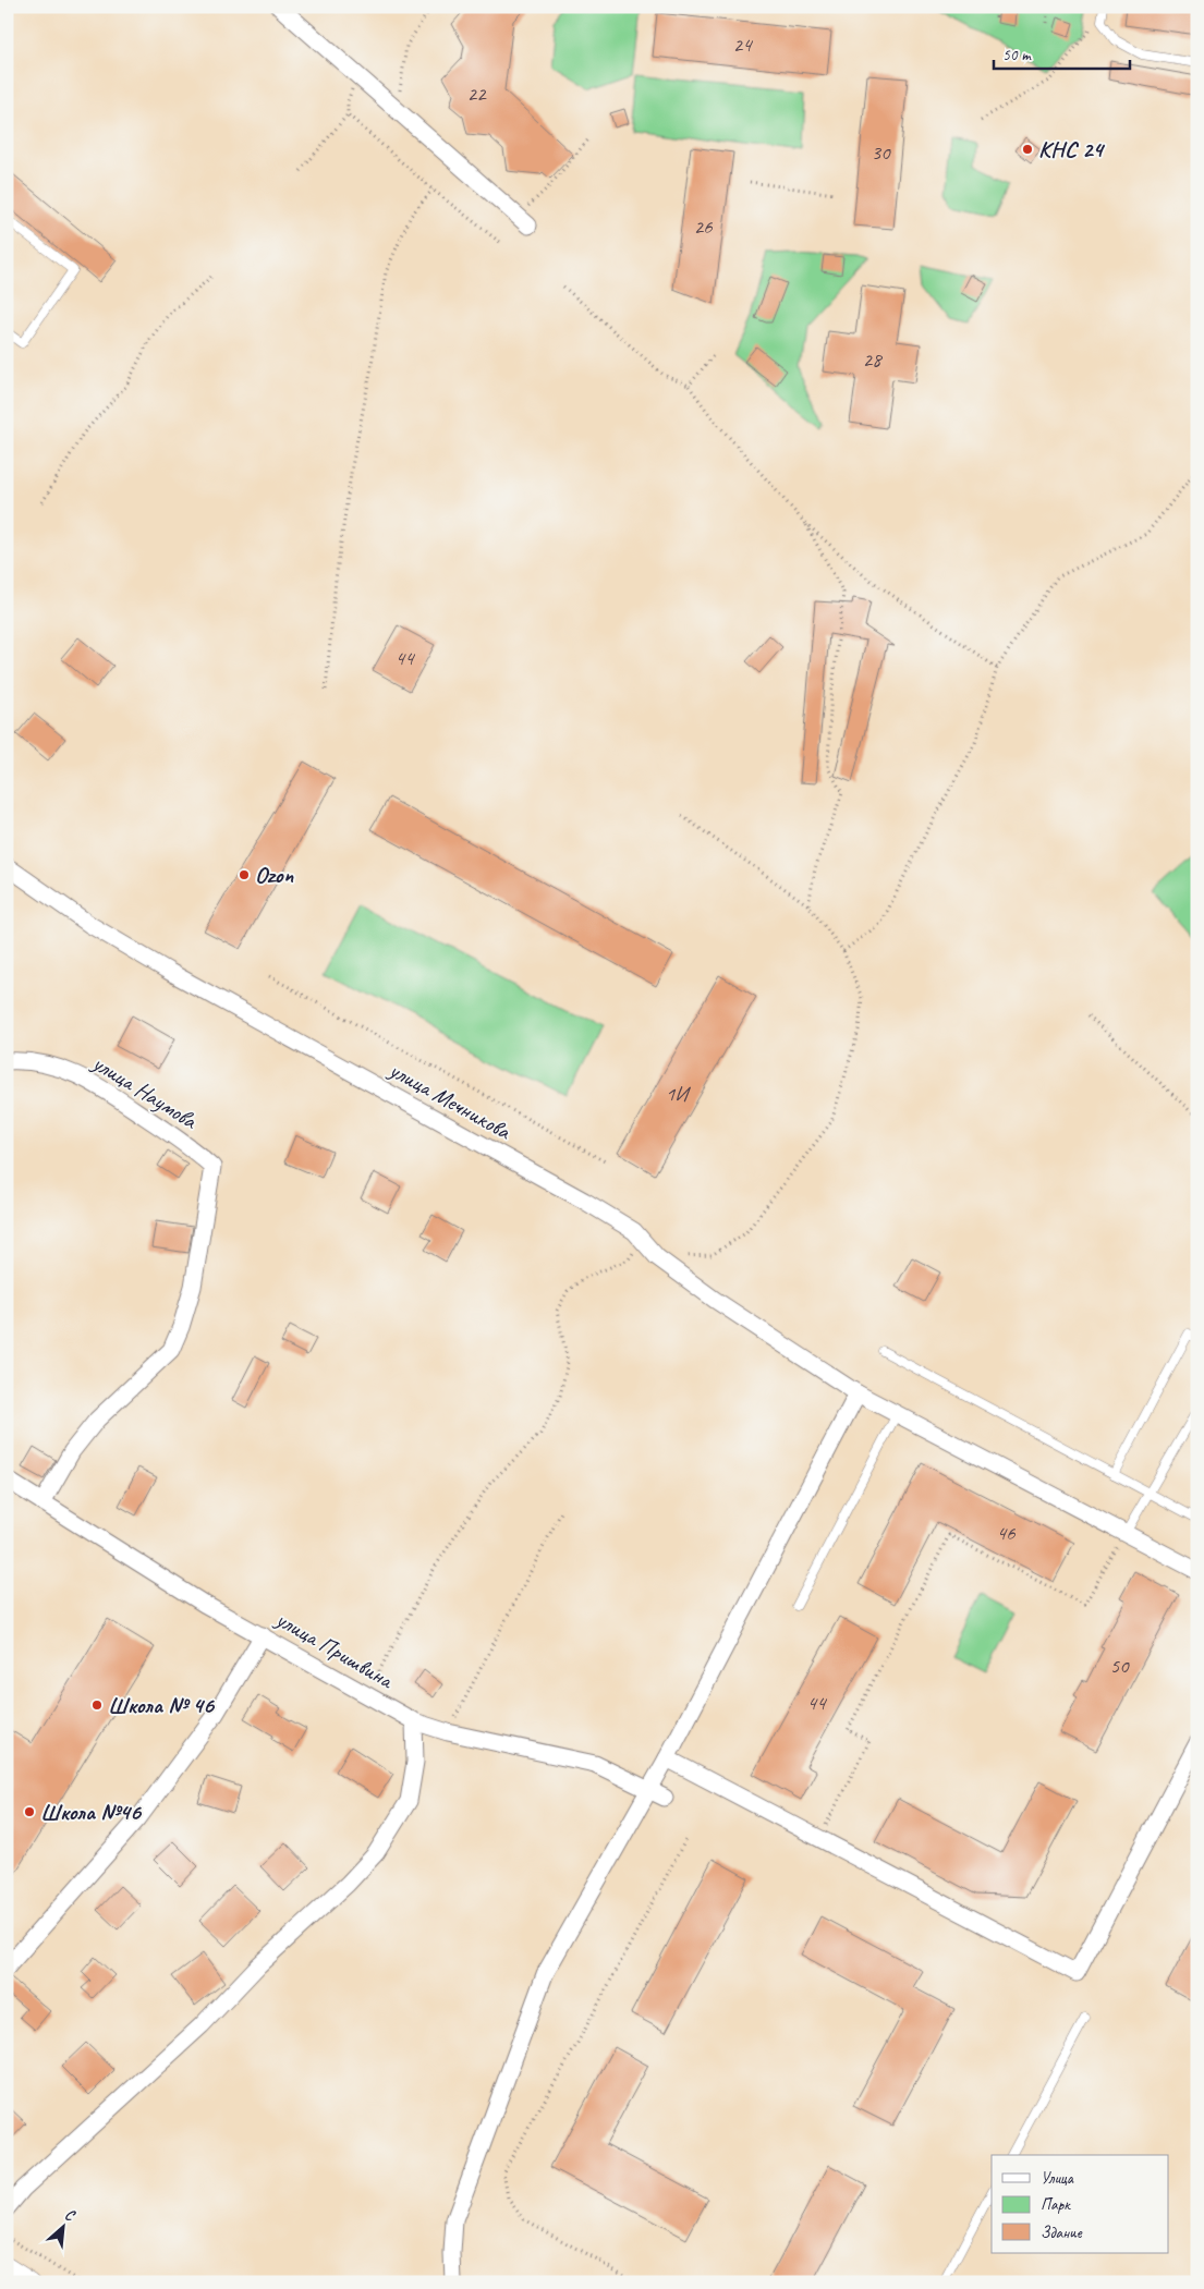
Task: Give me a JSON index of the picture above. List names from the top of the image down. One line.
{"streets":{"street":["улица Наумова","улица Мечникова","улица Пришвина"]},"crossings":[["улица Наумова","улица Пришвина"]],"places":["КНС 24","Ozon","Школа № 46","Школа №46"],"house_numbers":["24","22","30","26","28","44","1И","46","50","44"],"legend":["Улица","Парк","Здание"],"scale_bar":"50 m","north":"top right"}
